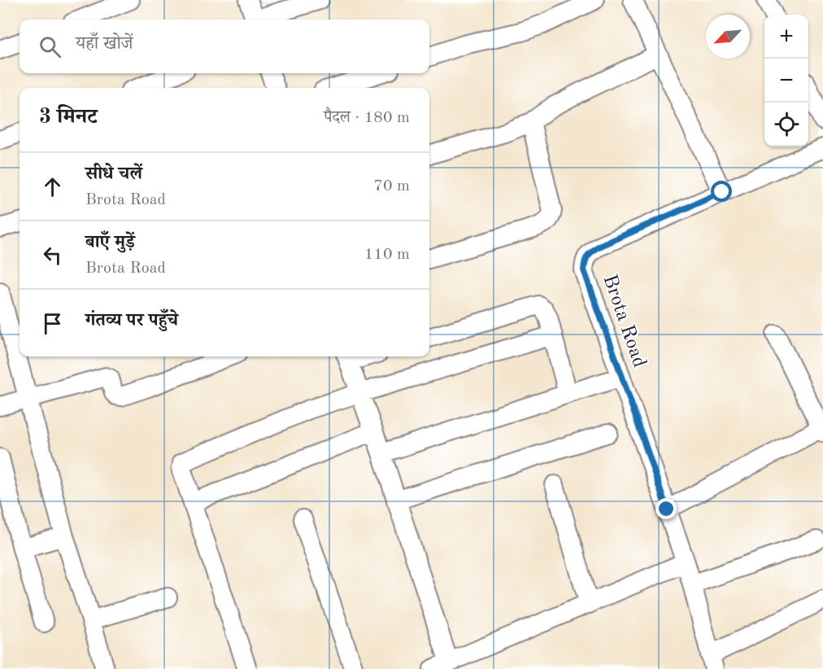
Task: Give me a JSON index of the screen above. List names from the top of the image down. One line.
{"streets":{"street":["Brota Road"]},"north":"bottom left","page":{"map_buttons":["+","−"],"search":"यहाँ खोजें","heading":["3 मिनट","पैदल · 180 m"],"list":[["सीधे चलें","Brota Road","70 m"],["बाएँ मुड़ें","Brota Road","110 m"],"गंतव्य पर पहुँचे"]}}
